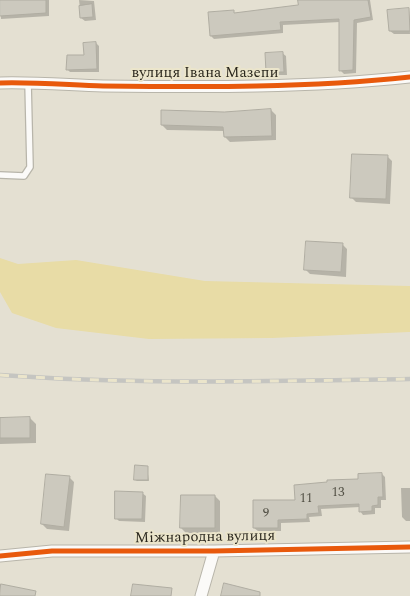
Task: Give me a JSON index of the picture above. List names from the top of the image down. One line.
{"streets":{"street":["вулиця Івана Мазепи","Міжнародна вулиця"]},"house_numbers":["13","11","9"]}
